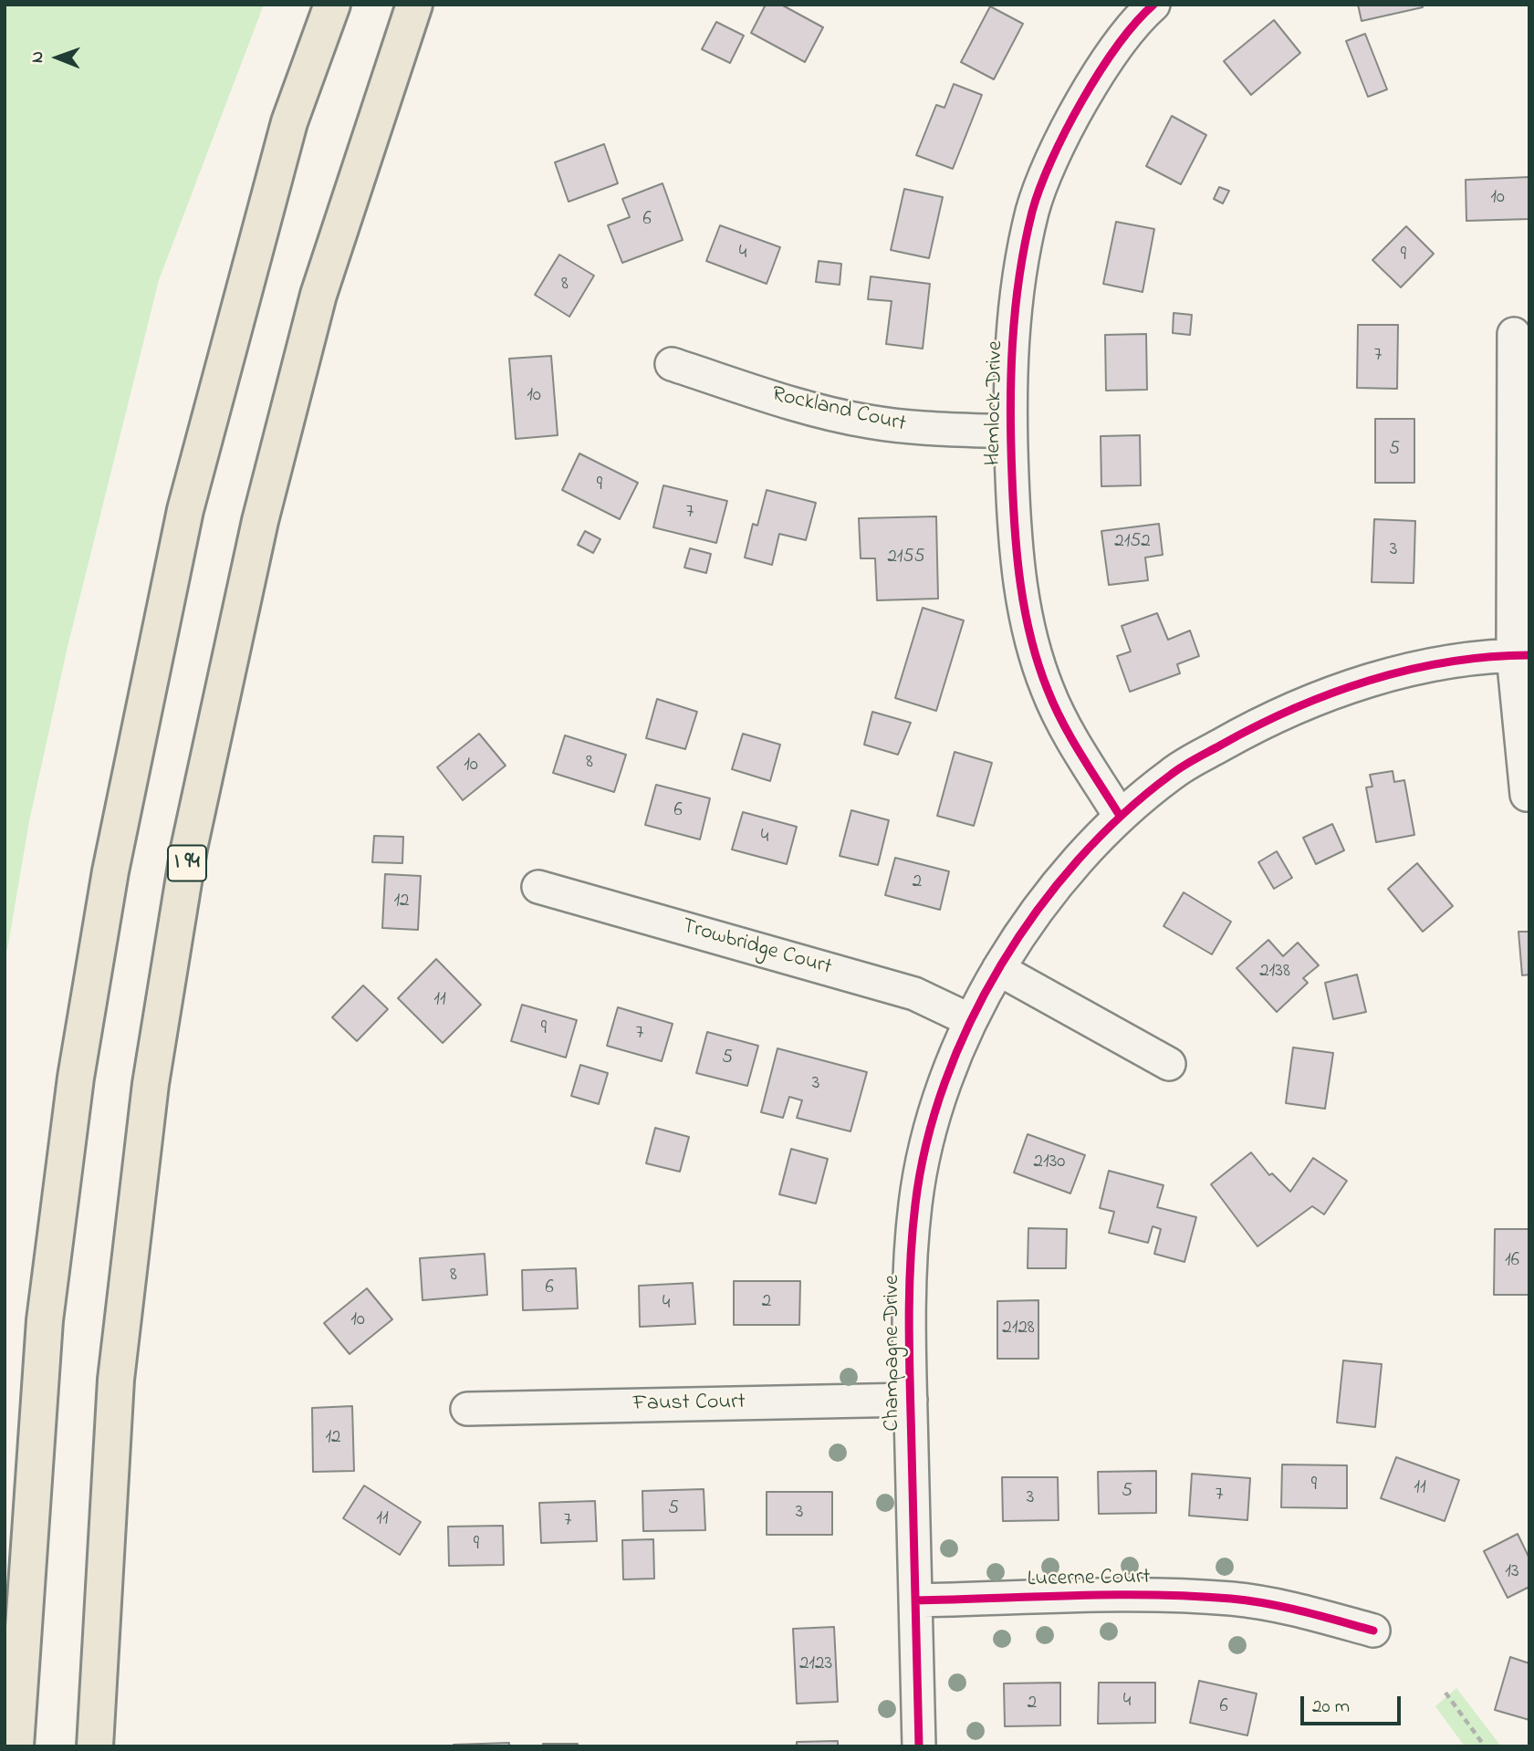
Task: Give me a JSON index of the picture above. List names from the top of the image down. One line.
{"streets":{"highway":["I 94"],"street":["Hemlock Drive","Rockland Court","Trowbridge Court","Champagne Drive","Faust Court","Lucerne Court"]},"crossings":[["Hemlock Drive","Rockland Court"],["Hemlock Drive","Champagne Drive"],["Trowbridge Court","Champagne Drive"],["Champagne Drive","Faust Court"],["Champagne Drive","Lucerne Court"]],"house_numbers":["10","6","4","9","8","7","10","5","9","7","2152","3","2155","8","10","6","4","2","12","2138","11","9","7","5","3","2130","16","8","6","2","4","10","2128","12","9","11","5","7","3","5","3","11","7","9","13","2123","4","2","6"],"scale_bar":"20 m","north":"left"}
